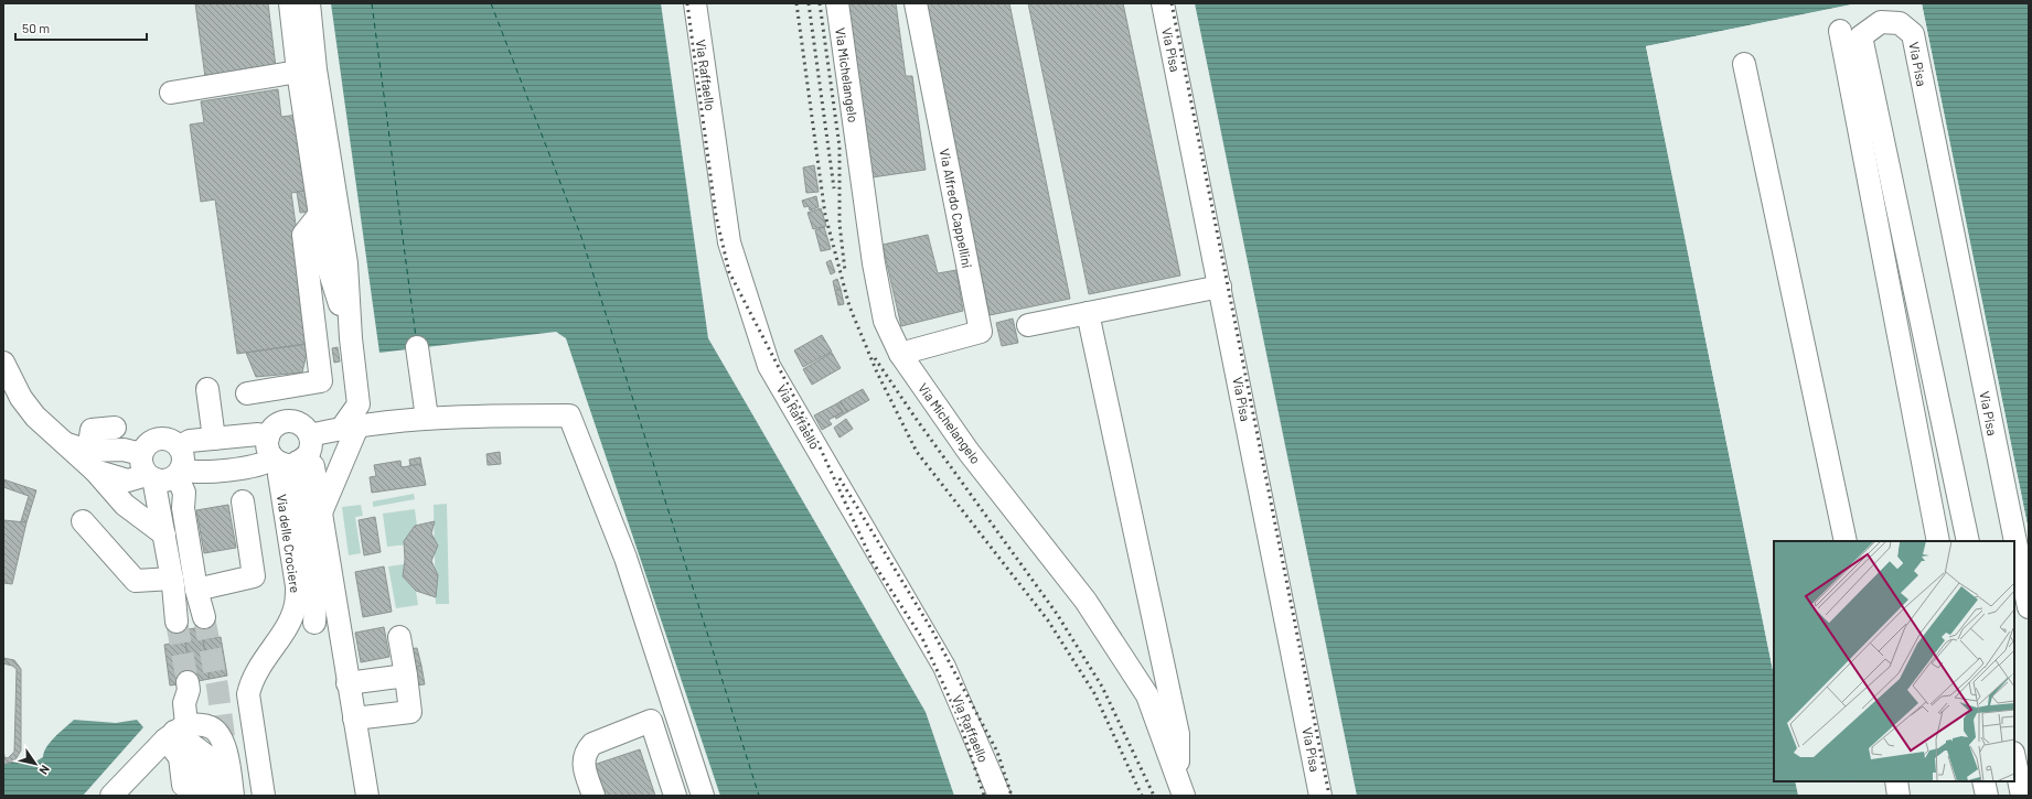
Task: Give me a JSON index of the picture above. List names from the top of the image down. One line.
{"streets":{"street":["Via Pisa","Via Raffaello","Via Michelangelo","Via Alfredo Cappellini","Via delle Crociere"]},"crossings":[["Via Michelangelo","Via Alfredo Cappellini"]],"scale_bar":"50 m","north":"bottom right"}
